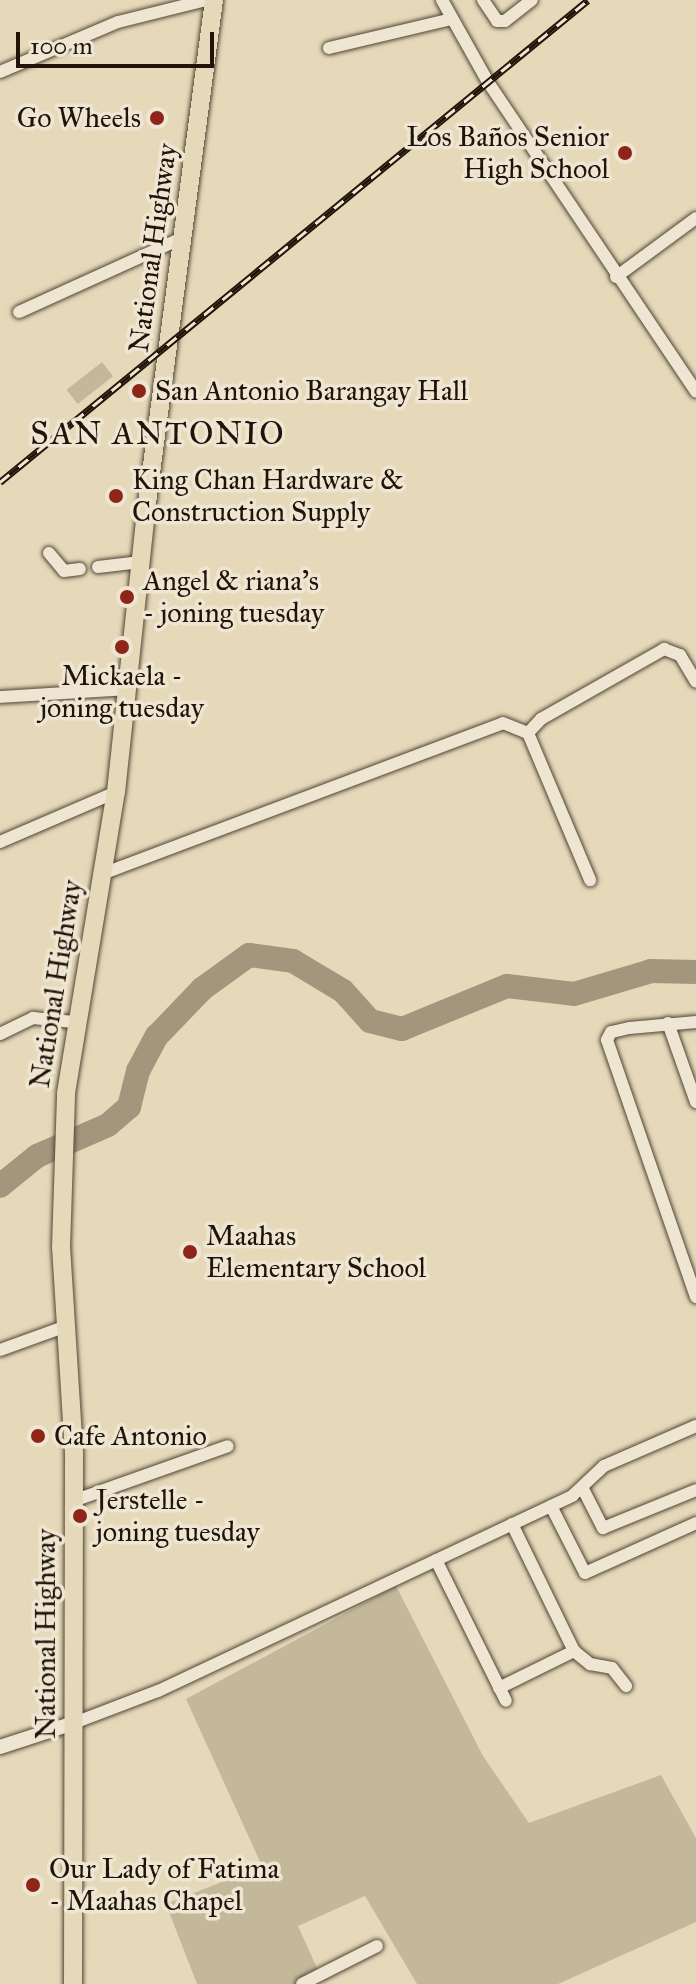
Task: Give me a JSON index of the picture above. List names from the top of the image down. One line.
{"streets":{"main road":["National Highway"]},"districts":["SAN ANTONIO"],"places":["Go Wheels","Los Baños Senior High School","San Antonio Barangay Hall","King Chan Hardware & Construction Supply","Angel & riana's - joning tuesday","Mickaela - joning tuesday","Maahas Elementary School","Cafe Antonio","Jerstelle - joning tuesday","Our Lady of Fatima - Maahas Chapel"],"scale_bar":"100 m"}
